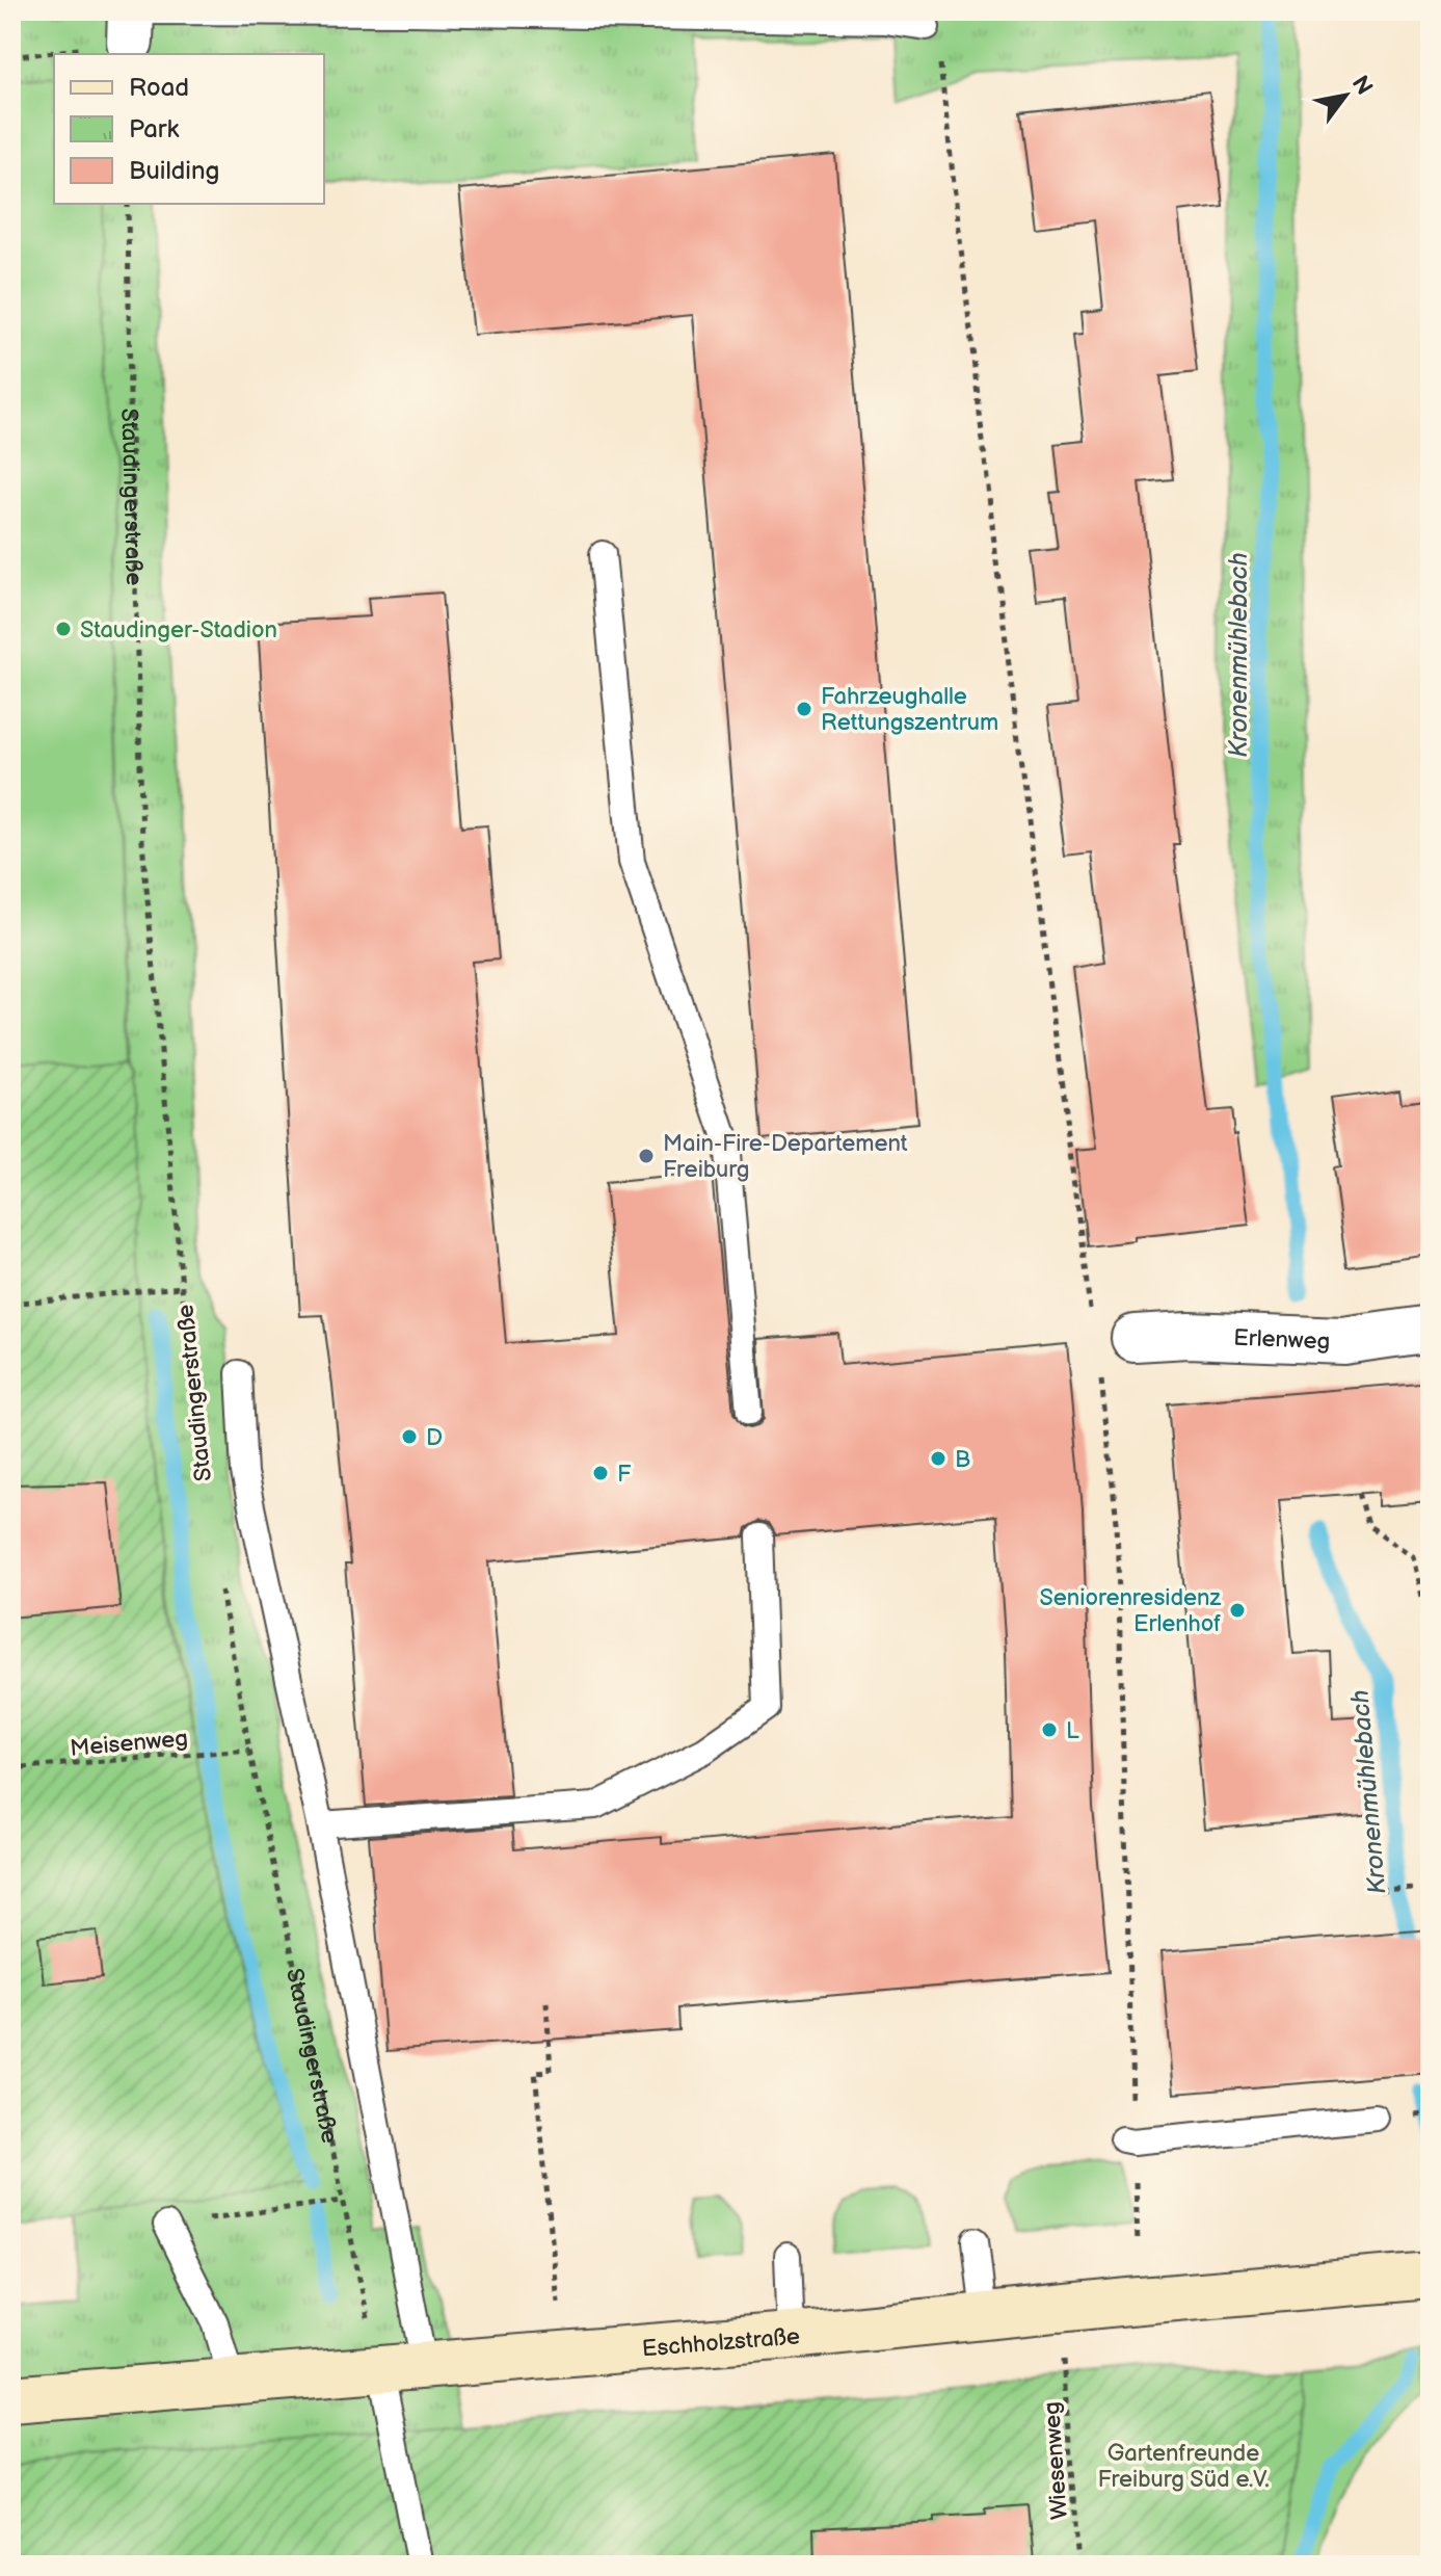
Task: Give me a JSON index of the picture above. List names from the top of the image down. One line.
{"streets":{"main road":["Eschholzstraße"],"street":["Erlenweg"],"lane":["Staudingerstraße"],"path":["Meisenweg","Wiesenweg"]},"crossings":[["Staudingerstraße","Meisenweg"],["Staudingerstraße","Eschholzstraße"]],"water":["Kronenmühlebach"],"parks":["Gartenfreunde Freiburg Süd e.V."],"places":["Staudinger-Stadion","Fahrzeughalle Rettungszentrum","Main-Fire-Departement Freiburg","D","B","F","Seniorenresidenz Erlenhof","L"],"legend":["Road","Park","Building"],"north":"top right"}
